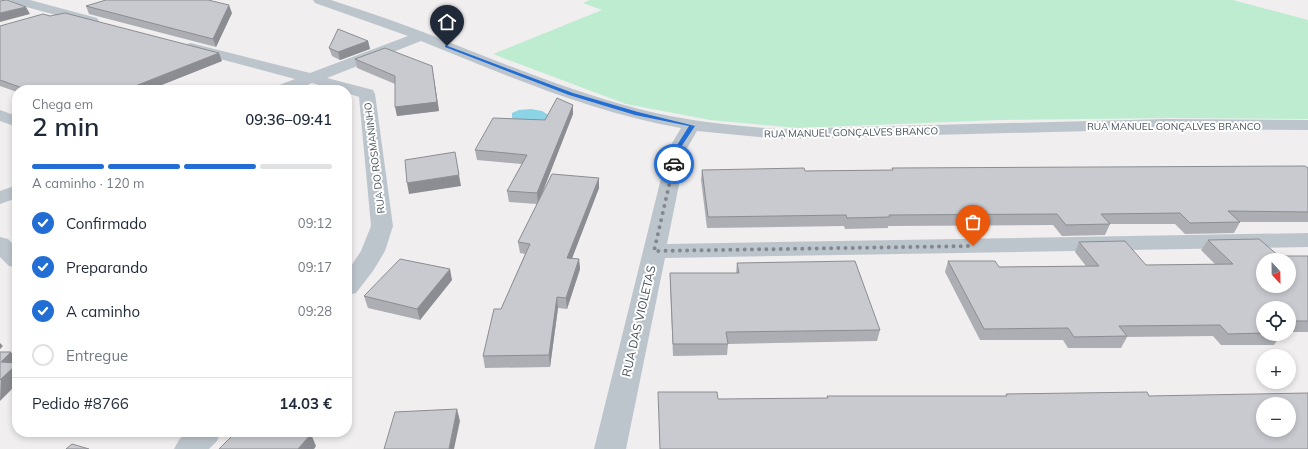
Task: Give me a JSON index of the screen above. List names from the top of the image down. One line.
{"streets":{"street":["RUA MANUEL GONÇALVES BRANCO","RUA DO ROSMANINHO","RUA DAS VIOLETAS"]},"crossings":[["RUA MANUEL GONÇALVES BRANCO","RUA DAS VIOLETAS"]],"north":"bottom","page":{"heading":["2 min","Chega em","09:36–09:41"],"panel":["Pedido #8766","14.03 €"],"bar":"A caminho · 120 m","list":[["Confirmado","09:12"],["Preparando","09:17"],["A caminho","09:28"],"Entregue"],"map_buttons":["+","−"]}}
